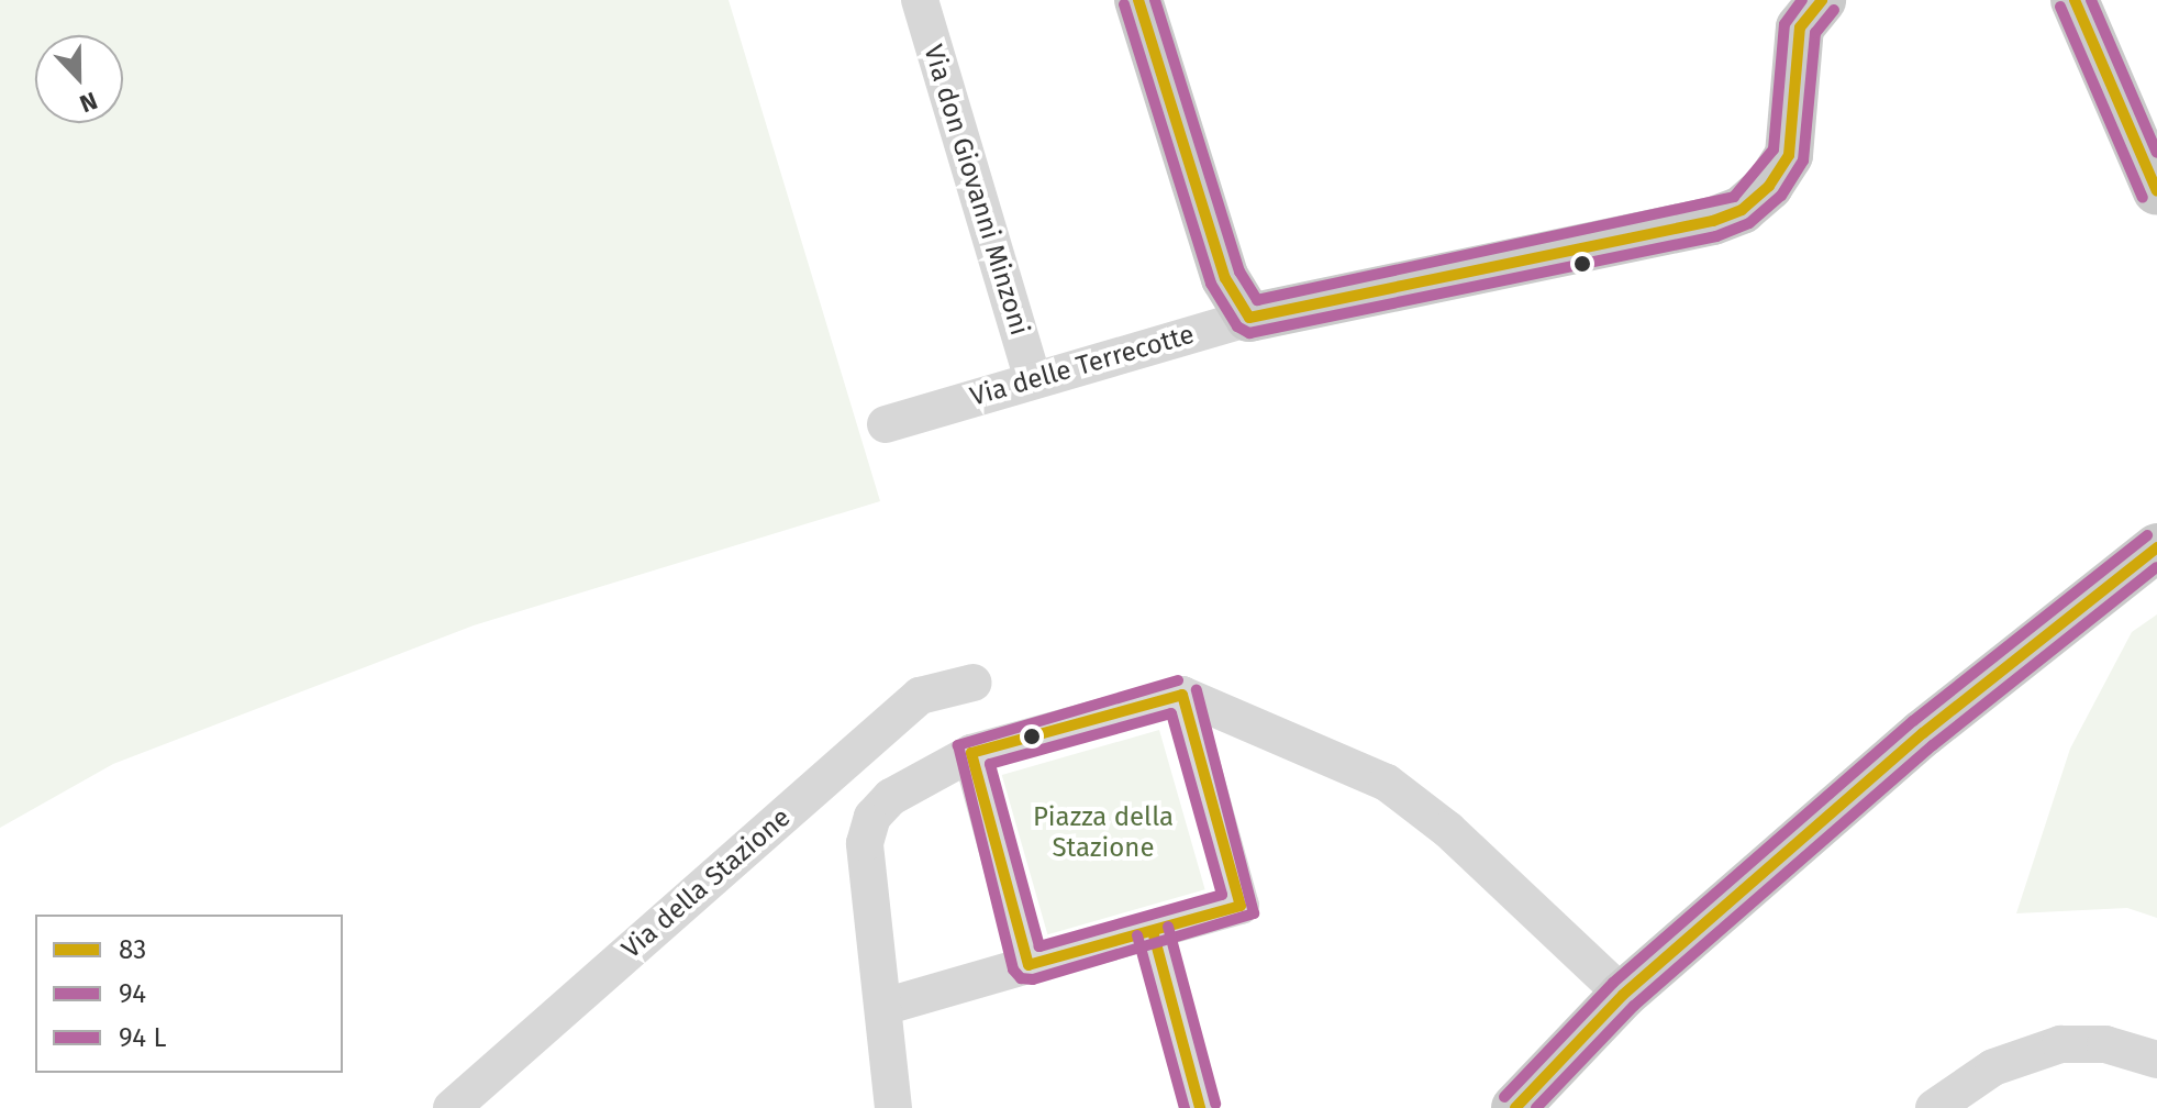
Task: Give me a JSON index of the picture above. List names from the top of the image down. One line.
{"streets":{"main road":["Via delle Terrecotte"],"street":["Via don Giovanni Minzoni","Via della Stazione"]},"crossings":[["Via don Giovanni Minzoni","Via delle Terrecotte"]],"parks":["Piazza della Stazione"],"lines":["transit line 83","transit line 94"],"legend":["83","94","94 L"],"north":"bottom"}
